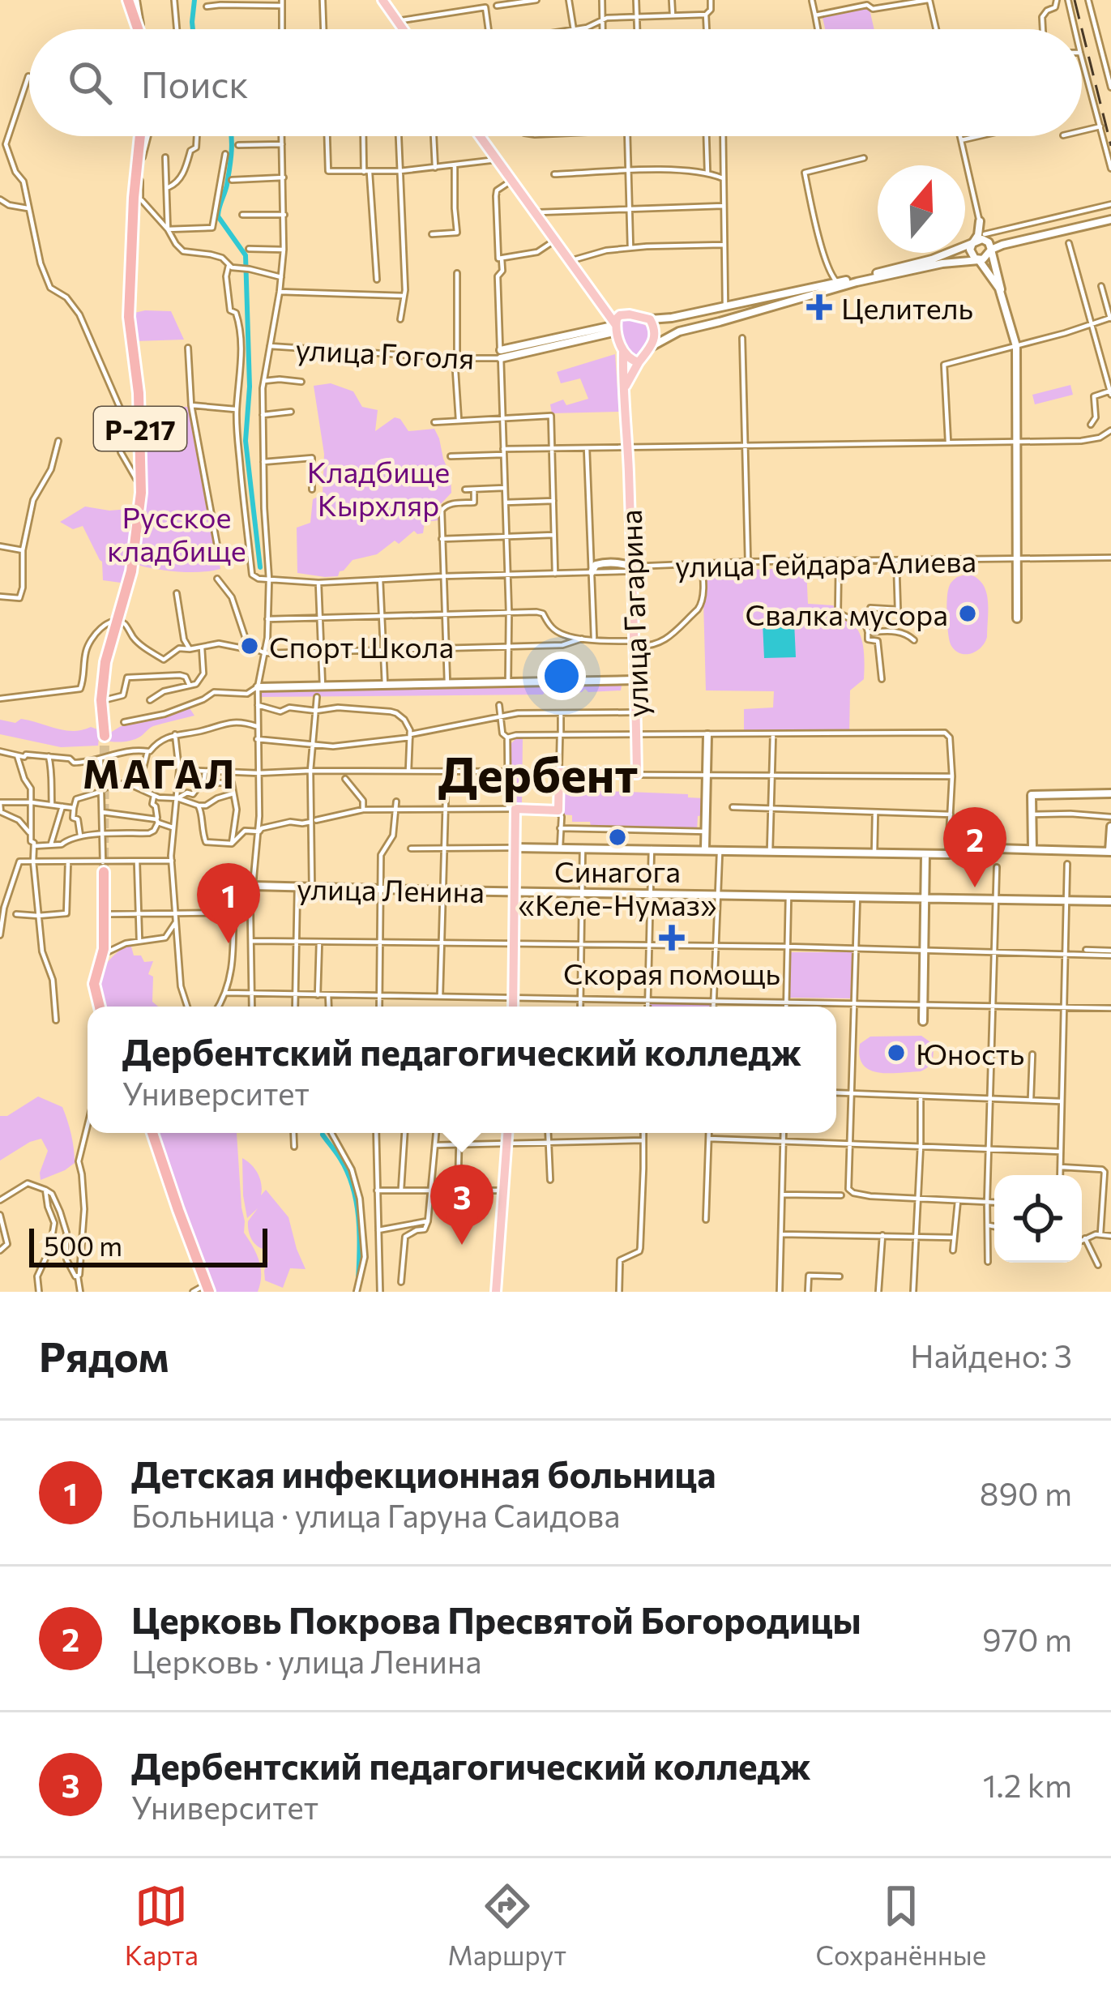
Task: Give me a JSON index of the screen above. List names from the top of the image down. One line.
{"streets":{"highway":["Р-217"],"main road":["улица Гагарина"],"street":["улица Гоголя","улица Гейдара Алиева","улица Ленина"]},"crossings":[["улица Гоголя","улица Гагарина"],["улица Гейдара Алиева","улица Гагарина"]],"districts":["МАГАЛ","Дербент"],"parks":["Кладбище Кырхляр","Русское кладбище"],"places":{"health":["Целитель","Скорая помощь"],"other":["Свалка мусора","Спорт Школа","Синагога «Келе-Нумаз»","Юность"]},"scale_bar":"500 m","north":"top","page":{"search":"Поиск","pins":["2","1","3"],"popup":["Дербентский педагогический колледж","Университет"],"scale":"500 m","heading":["Рядом","Найдено: 3"],"list":[{"mark":"1","name":"Детская инфекционная больница","note":"Больница · улица Гаруна Саидова","value":"890 m"},{"mark":"2","name":"Церковь Покрова Пресвятой Богородицы","note":"Церковь · улица Ленина","value":"970 m"},{"mark":"3","name":"Дербентский педагогический колледж","note":"Университет","value":"1.2 km"}],"nav":["Карта","Маршрут","Сохранённые"]}}
